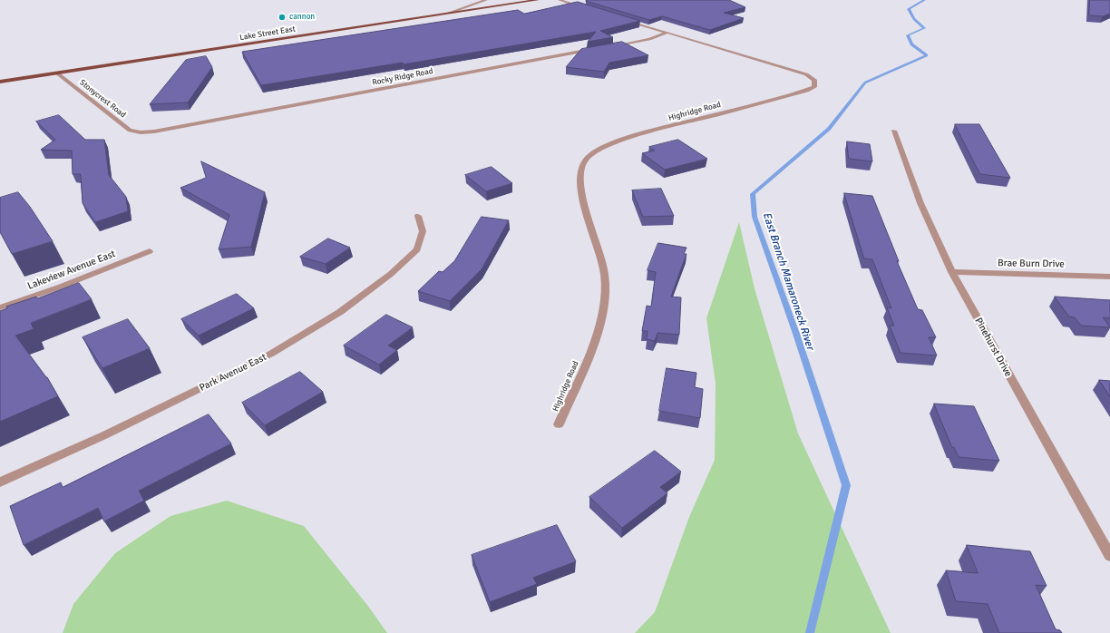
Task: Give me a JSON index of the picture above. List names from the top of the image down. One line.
{"streets":{"main road":["Lake Street East"],"street":["Rocky Ridge Road","Stonycrest Road","Highridge Road","Brae Burn Drive","Lakeview Avenue East","Pinehurst Drive","Park Avenue East"]},"crossings":[["Lake Street East","Stonycrest Road"],["Rocky Ridge Road","Stonycrest Road"],["Brae Burn Drive","Pinehurst Drive"]],"water":["East Branch Mamaroneck River"],"places":["cannon"]}
